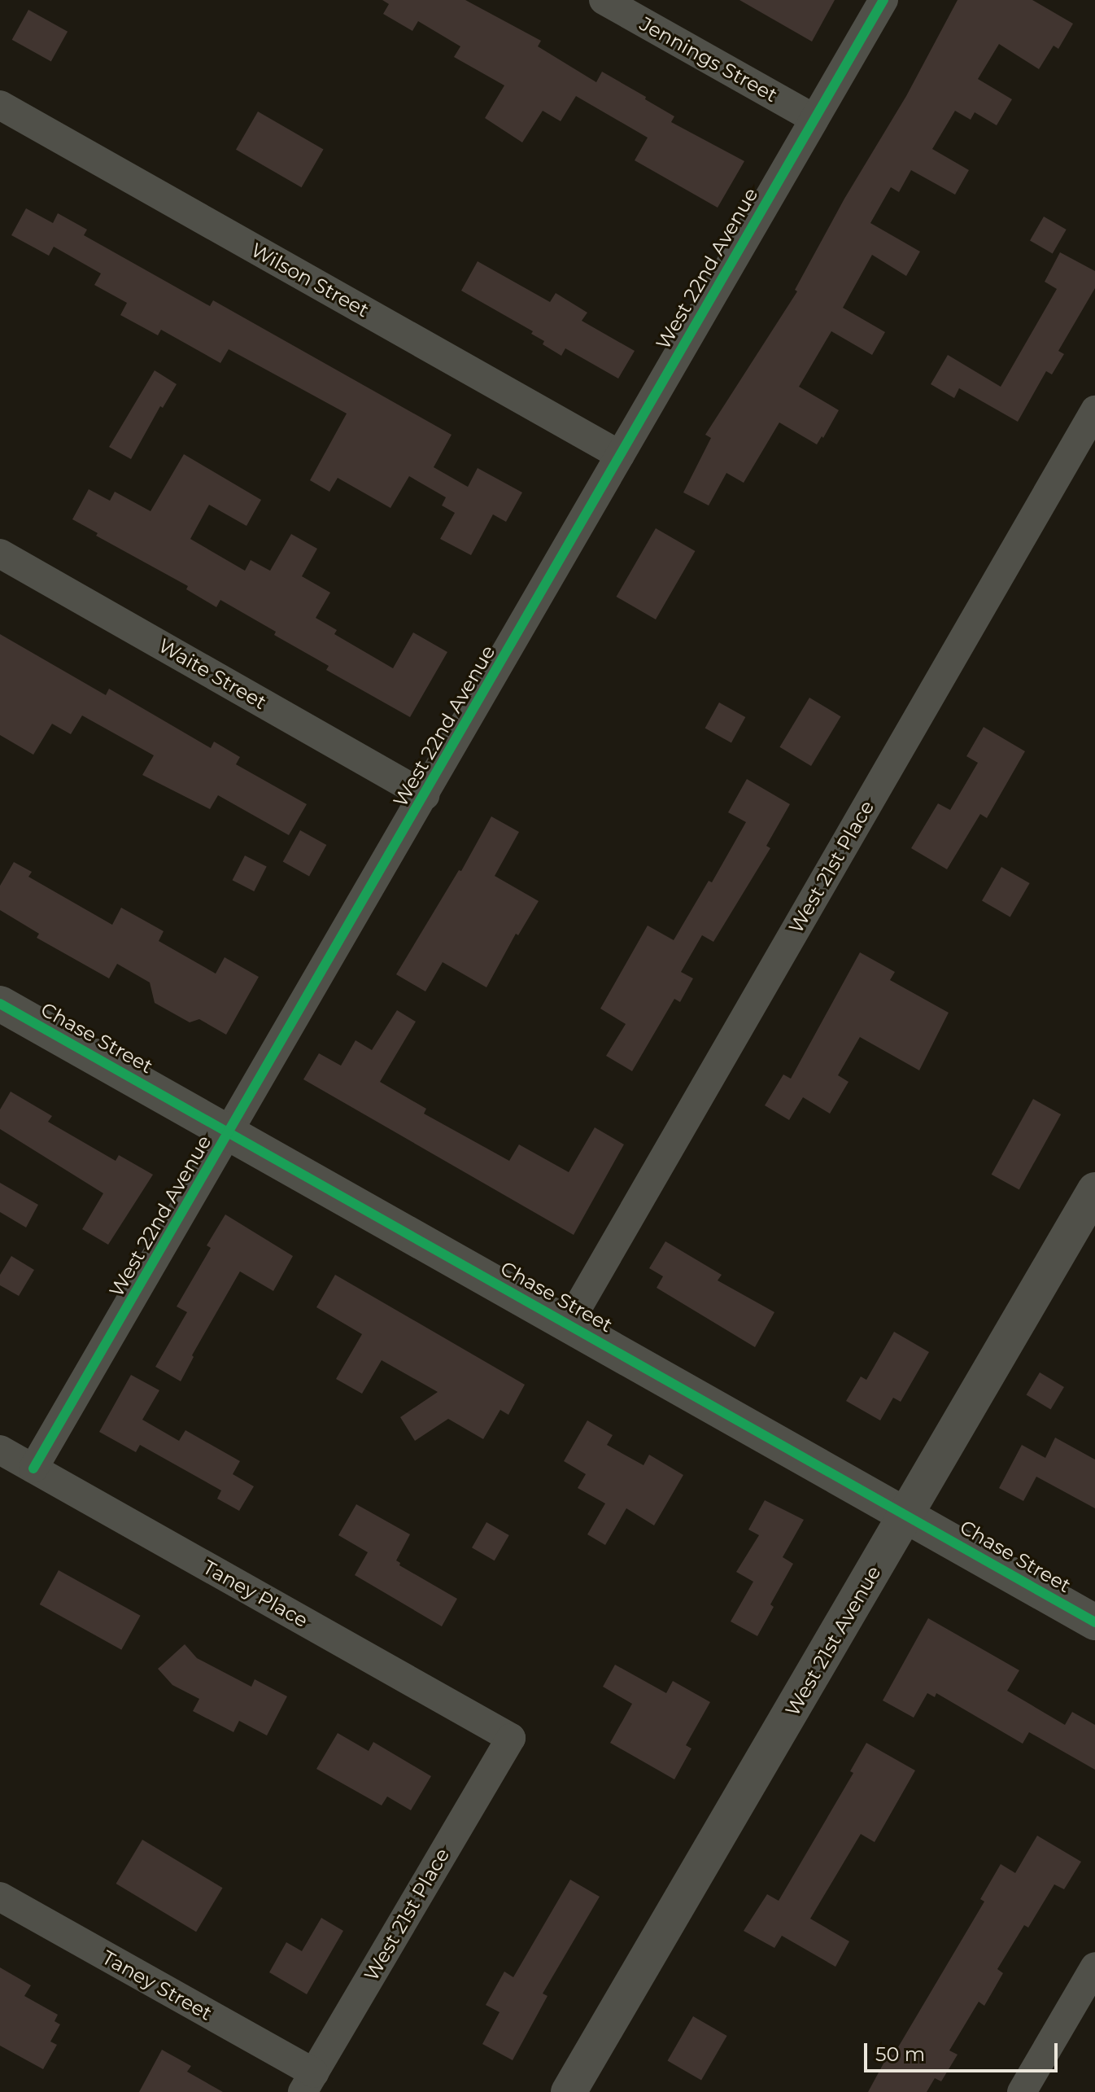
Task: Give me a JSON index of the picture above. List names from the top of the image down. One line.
{"streets":{"street":["Jennings Street","West 22nd Avenue","Wilson Street","Waite Street","West 21st Place","Chase Street","Taney Place","West 21st Avenue","Taney Street"]},"crossings":[["Jennings Street","West 22nd Avenue"],["West 22nd Avenue","Wilson Street"],["West 22nd Avenue","Waite Street"],["West 22nd Avenue","Chase Street"],["West 22nd Avenue","Taney Place"],["West 21st Place","Chase Street"],["West 21st Place","Taney Place"],["West 21st Place","Taney Street"],["Chase Street","West 21st Avenue"]],"scale_bar":"50 m"}
